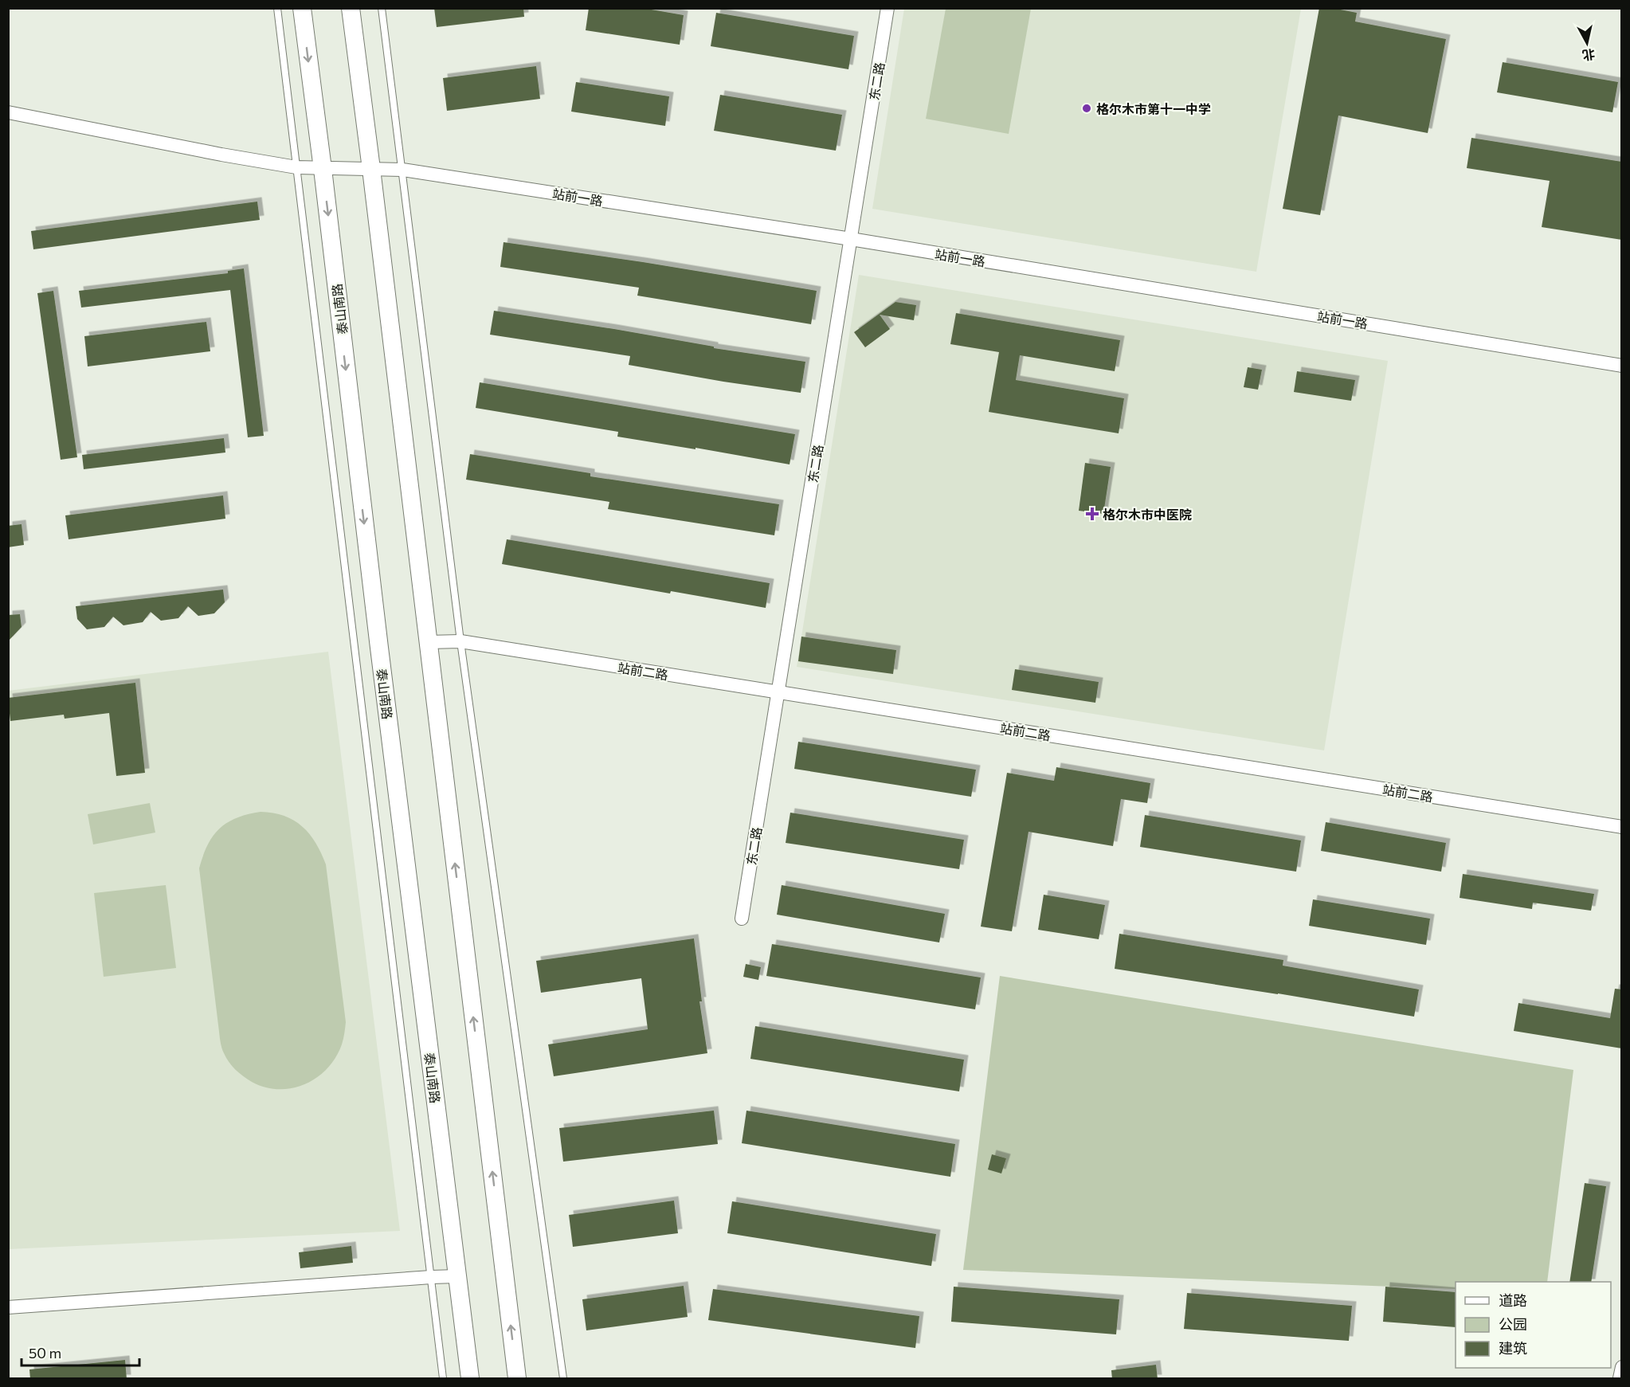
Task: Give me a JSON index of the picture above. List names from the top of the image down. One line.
{"streets":{"street":["东二路","站前一路","泰山南路","站前二路"]},"crossings":[["东二路","站前一路"],["东二路","站前二路"],["站前一路","泰山南路"]],"places":{"other":["格尔木市第十一中学"],"health":["格尔木市中医院"]},"legend":["道路","公园","建筑"],"scale_bar":"50 m","north":"bottom"}
